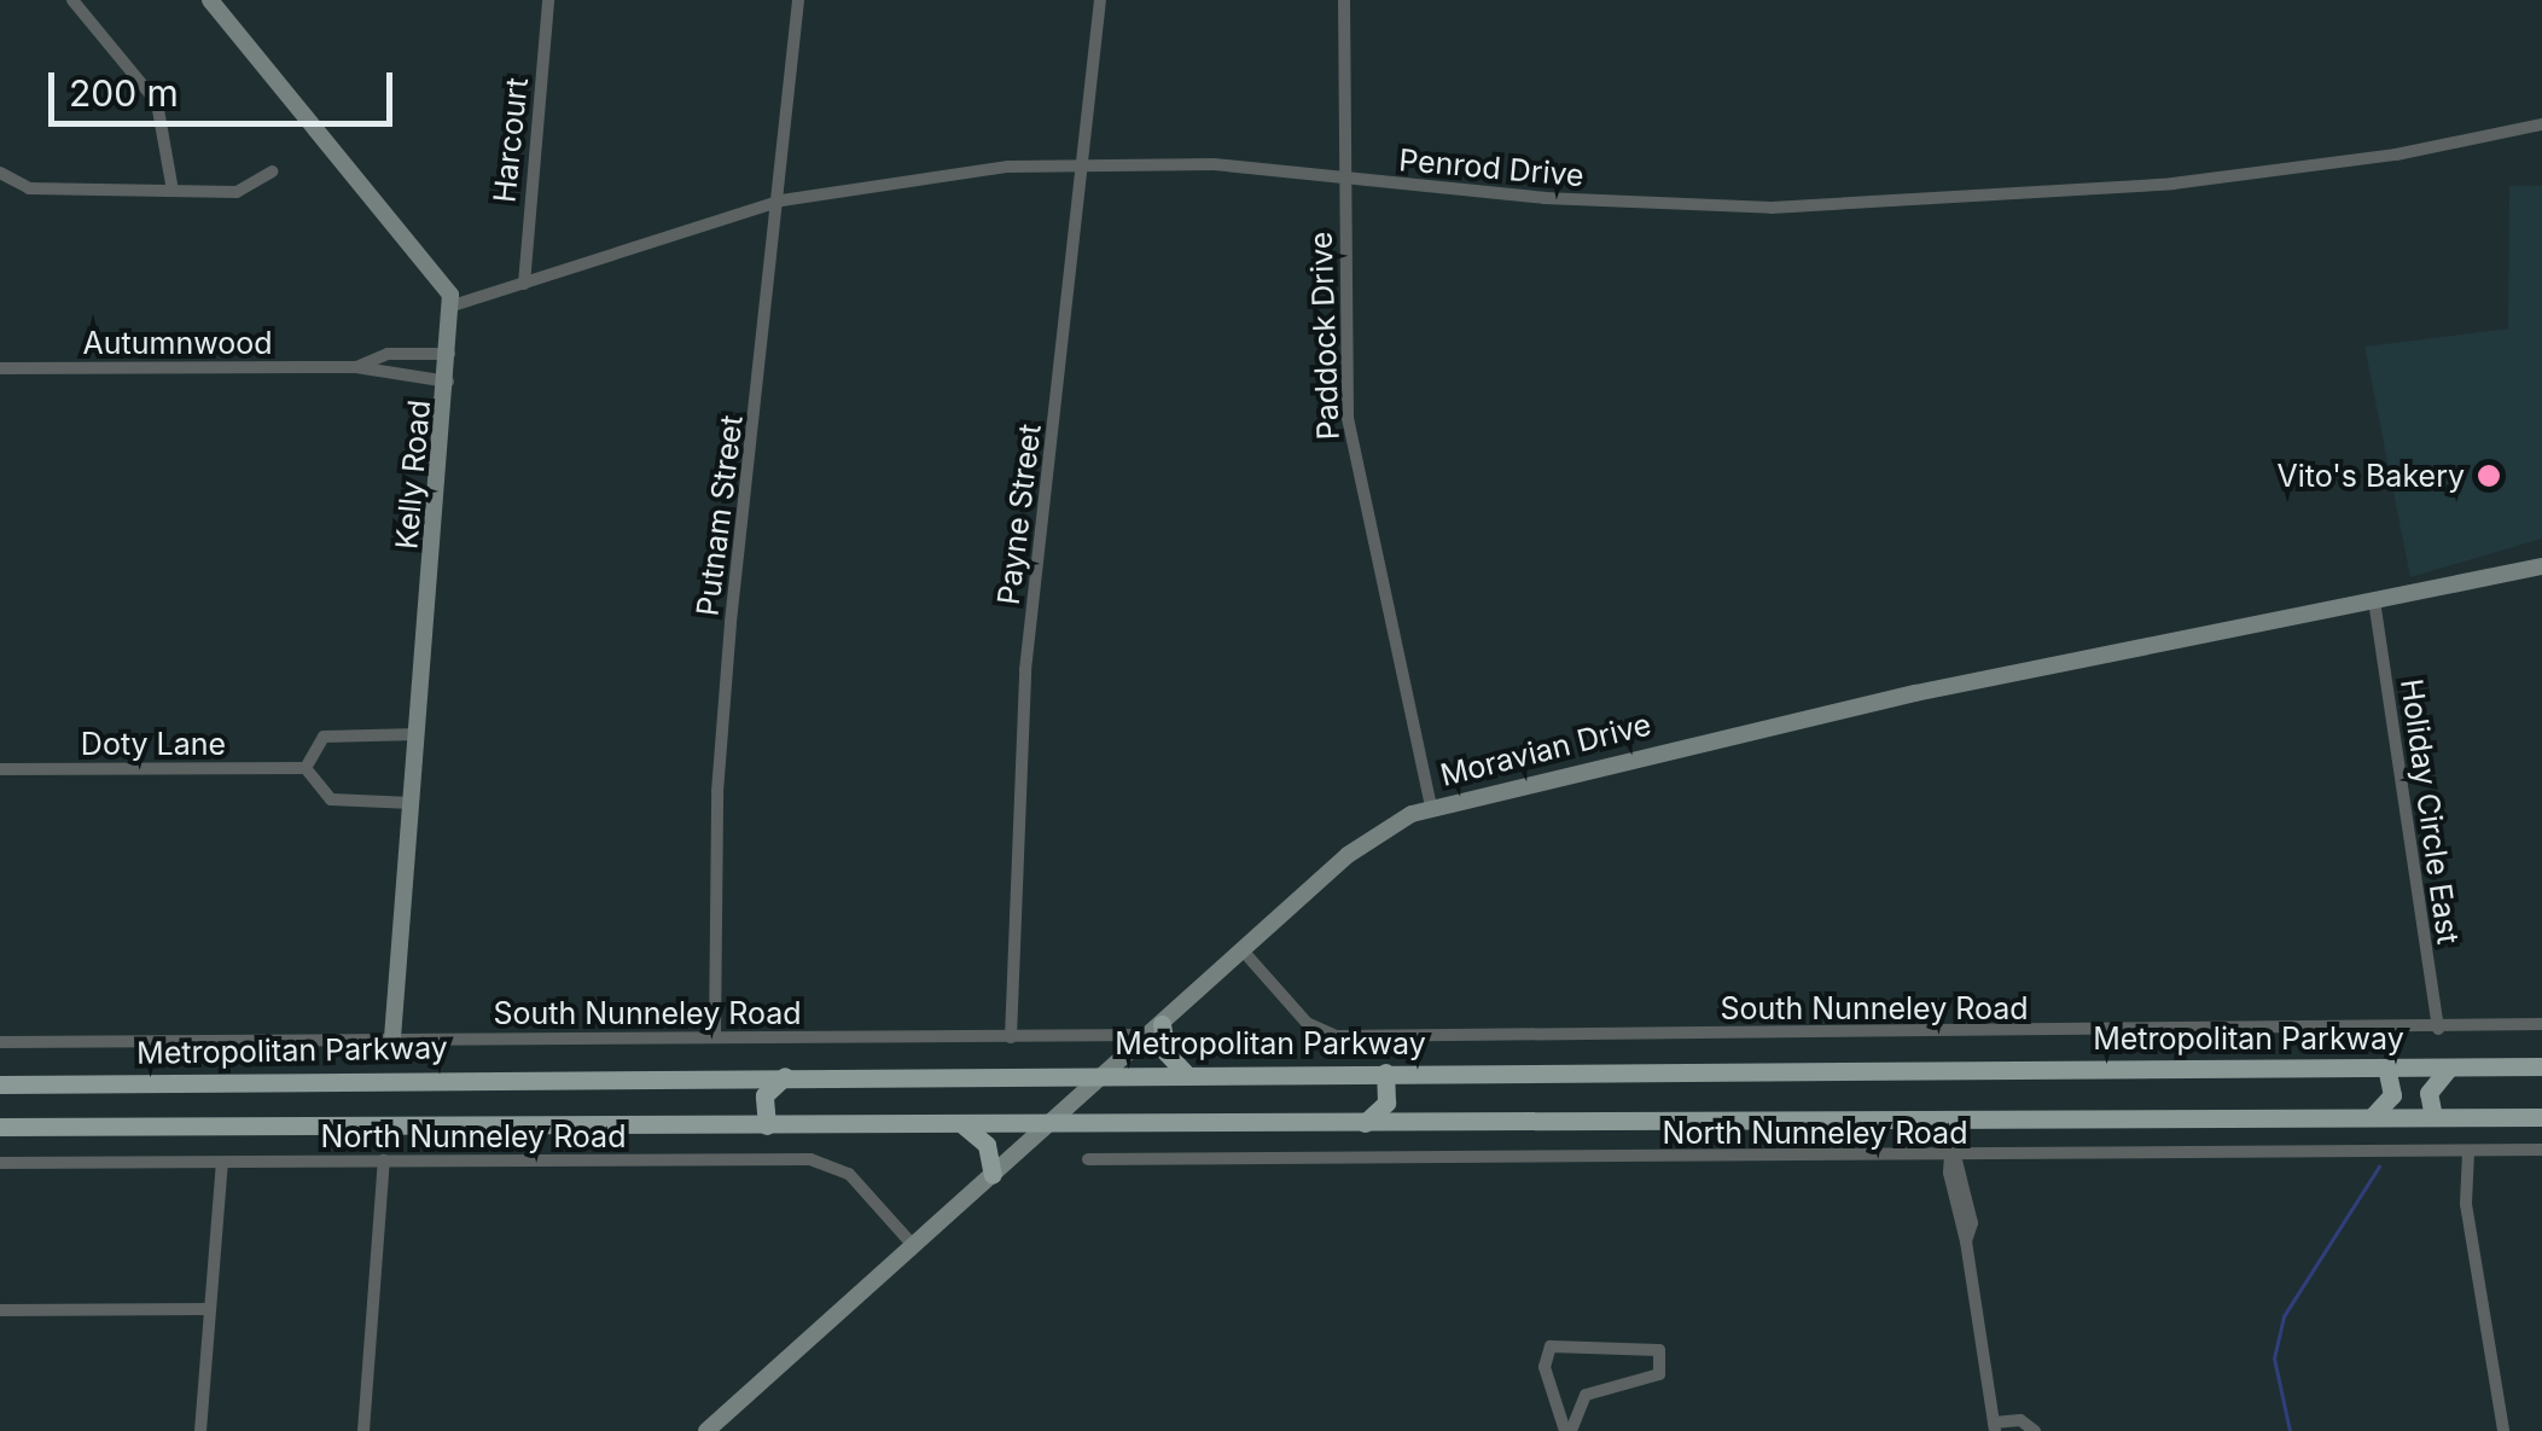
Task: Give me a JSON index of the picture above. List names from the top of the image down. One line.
{"streets":{"main road":["Metropolitan Parkway"],"street":["Harcourt","Penrod Drive","Paddock Drive","Autumnwood","Kelly Road","Payne Street","Putnam Street","Doty Lane","Moravian Drive","Holiday Circle East","South Nunneley Road","North Nunneley Road"]},"crossings":[["Harcourt","Penrod Drive"],["Penrod Drive","Paddock Drive"],["Penrod Drive","Kelly Road"],["Penrod Drive","Payne Street"],["Penrod Drive","Putnam Street"],["Paddock Drive","Moravian Drive"],["Autumnwood","Kelly Road"],["Kelly Road","South Nunneley Road"],["Payne Street","South Nunneley Road"],["Putnam Street","South Nunneley Road"],["Moravian Drive","Holiday Circle East"],["Moravian Drive","South Nunneley Road"],["Moravian Drive","Metropolitan Parkway"],["Moravian Drive","North Nunneley Road"],["Holiday Circle East","South Nunneley Road"]],"places":["Vito's Bakery"],"scale_bar":"200 m"}
